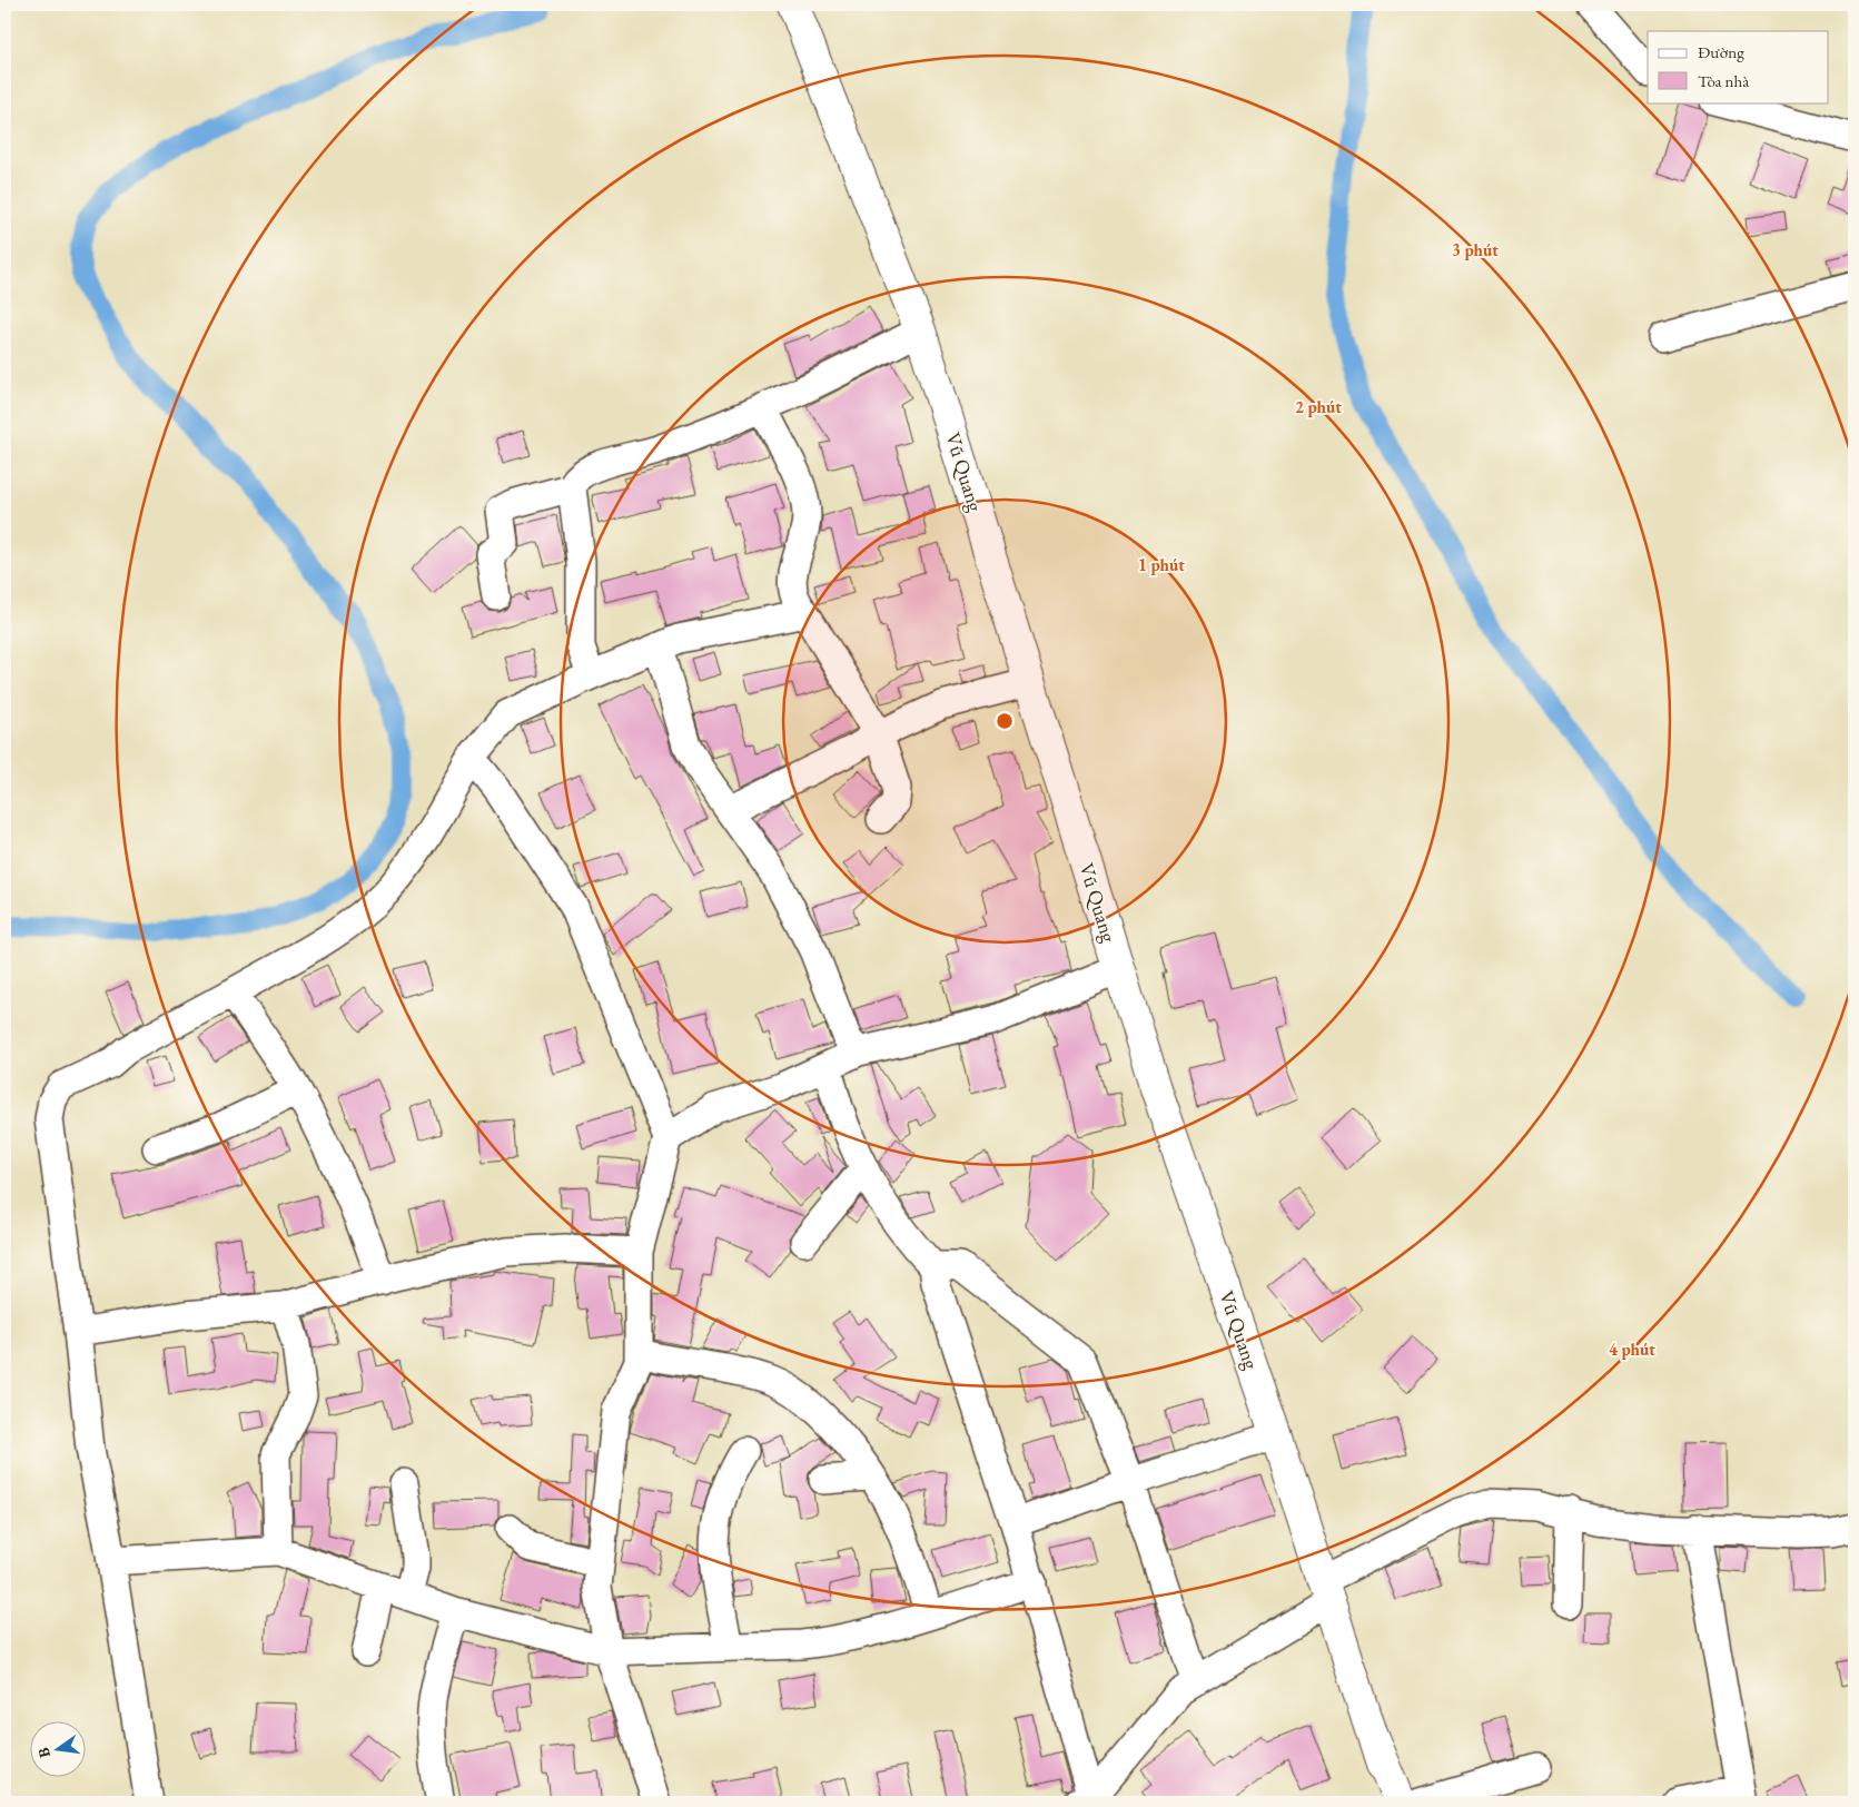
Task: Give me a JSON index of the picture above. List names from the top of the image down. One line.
{"streets":{"main road":["Vũ Quang"]},"legend":["Đường","Tòa nhà"],"north":"left","rings":["3 phút","2 phút","1 phút","4 phút"]}
